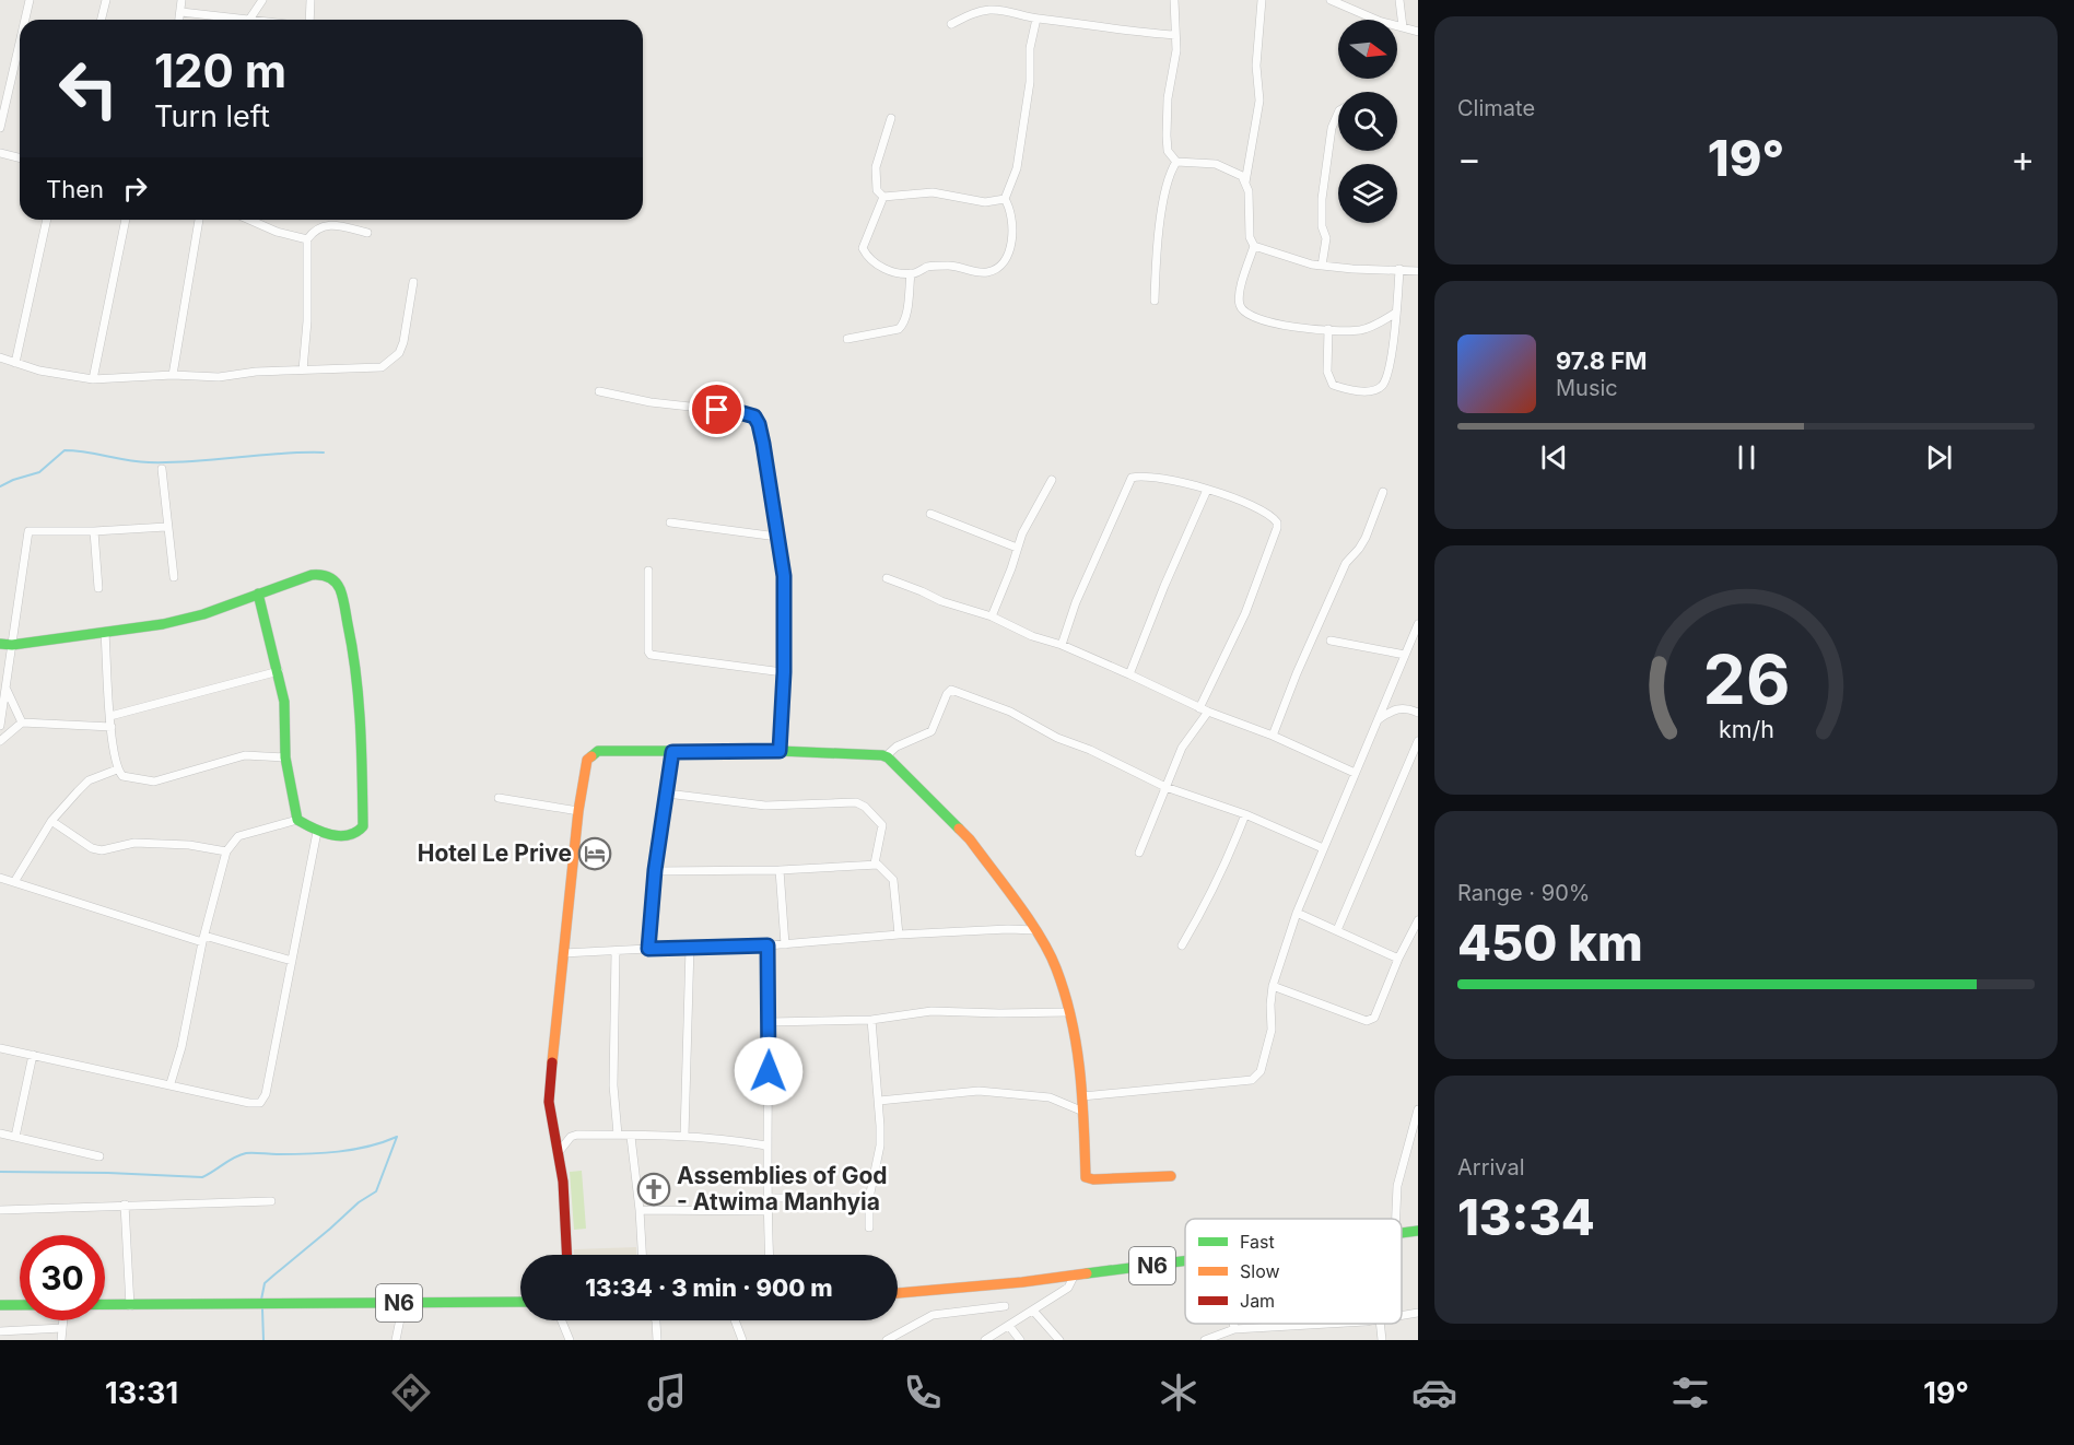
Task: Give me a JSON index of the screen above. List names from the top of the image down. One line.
{"streets":{"street":["N6"]},"places":{"hotel":["Hotel Le Prive"],"church":["Assemblies of God - Atwima Manhyia"]},"legend":["Fast","Slow","Jam"],"north":"right","page":{"tile":["Climate",["Range · 90%","450 km"],["Arrival","13:34"]],"turn":["120 m","Turn left"],"heat":["−","19°","+"],"then":"Then","song":["97.8 FM","Music"],"limit":"30","trip":"13:34 · 3 min · 900 m","tabs":["13:31","19°"],"gauge":["26","km/h"]}}
